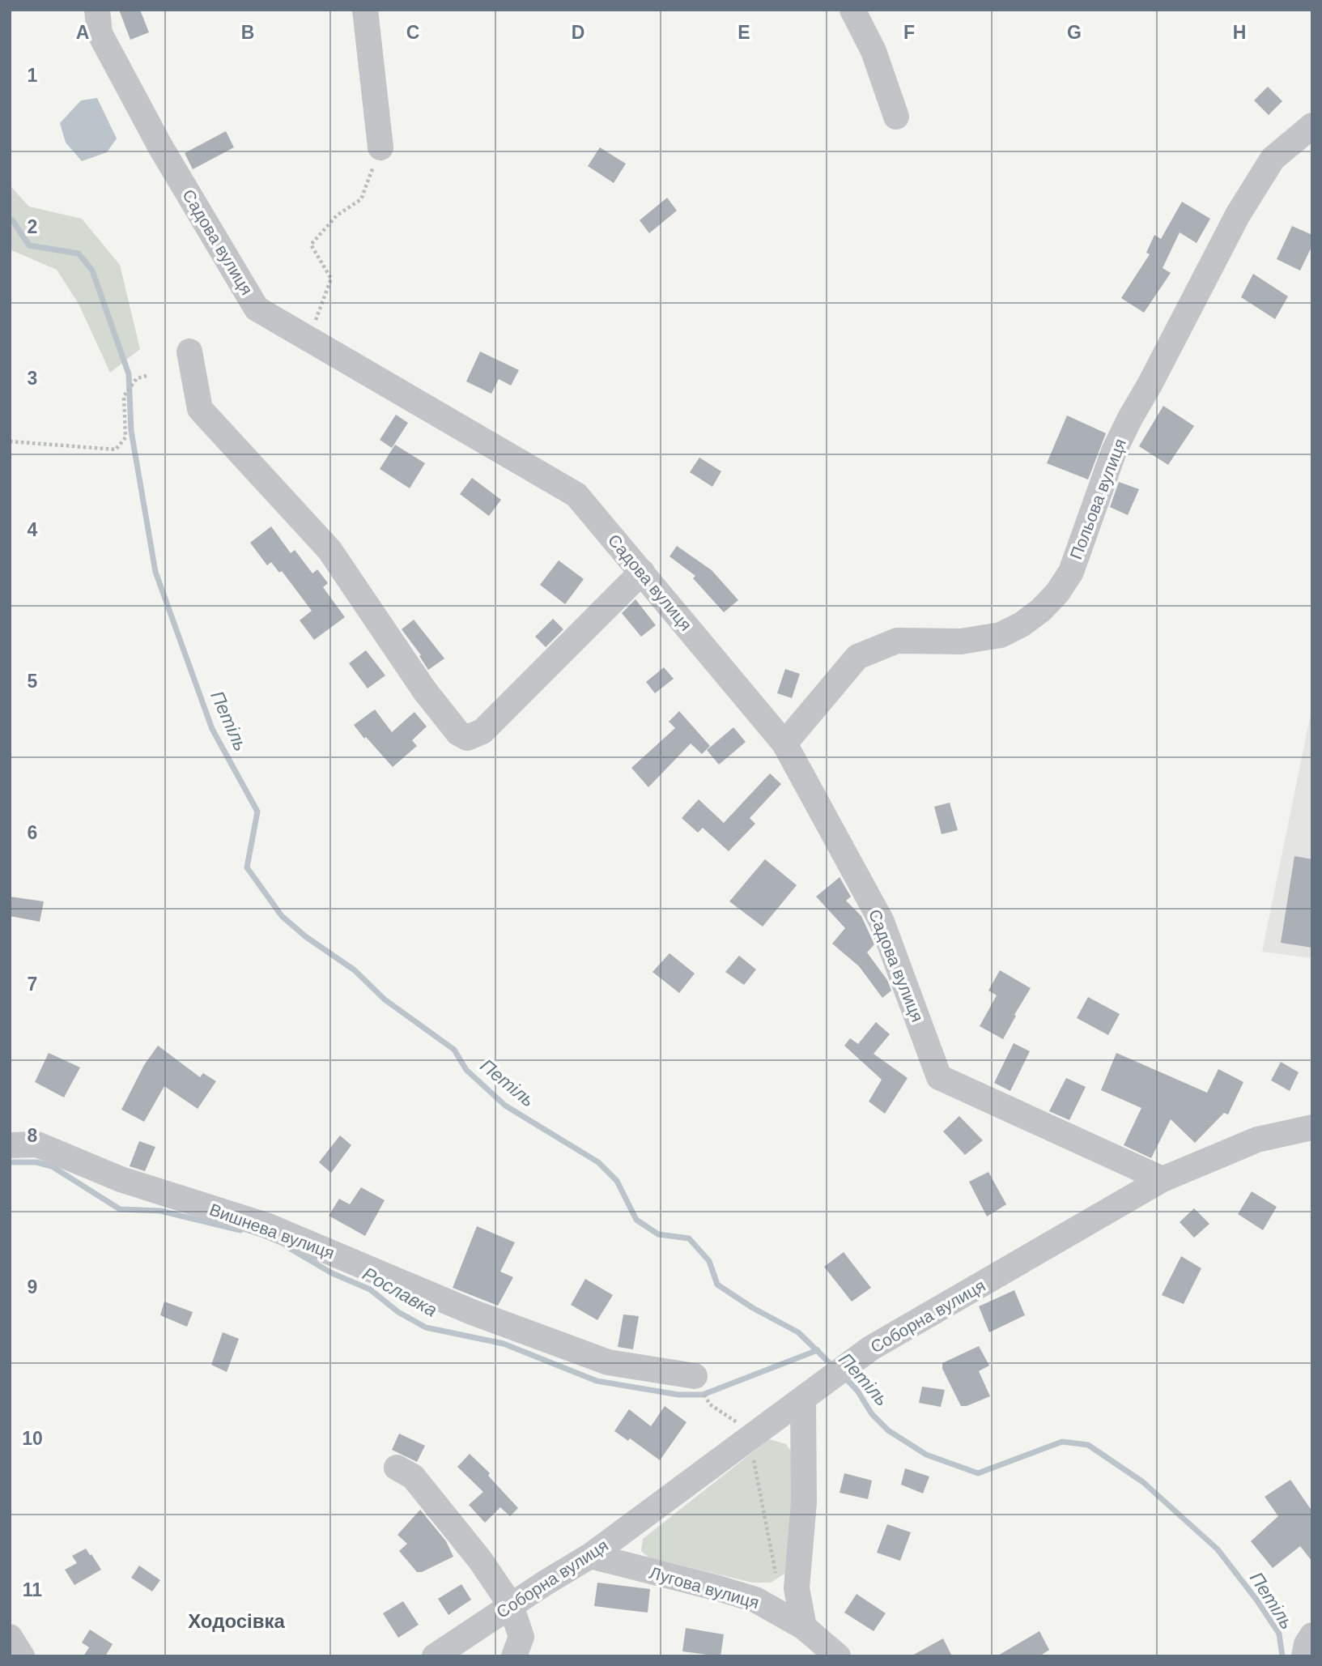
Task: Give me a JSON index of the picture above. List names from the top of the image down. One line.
{"streets":{"street":["Садова вулиця","Польова вулиця","Вишнева вулиця","Соборна вулиця","Лугова вулиця"]},"crossings":[["Садова вулиця","Польова вулиця"],["Садова вулиця","Соборна вулиця"],["Соборна вулиця","Лугова вулиця"]],"districts":["Ходосівка"],"water":["Петіль","Рославка"],"grid":{"columns":["A","B","C","D","E","F","G","H"],"rows":["1","2","3","4","5","6","7","8","9","10","11"]}}
